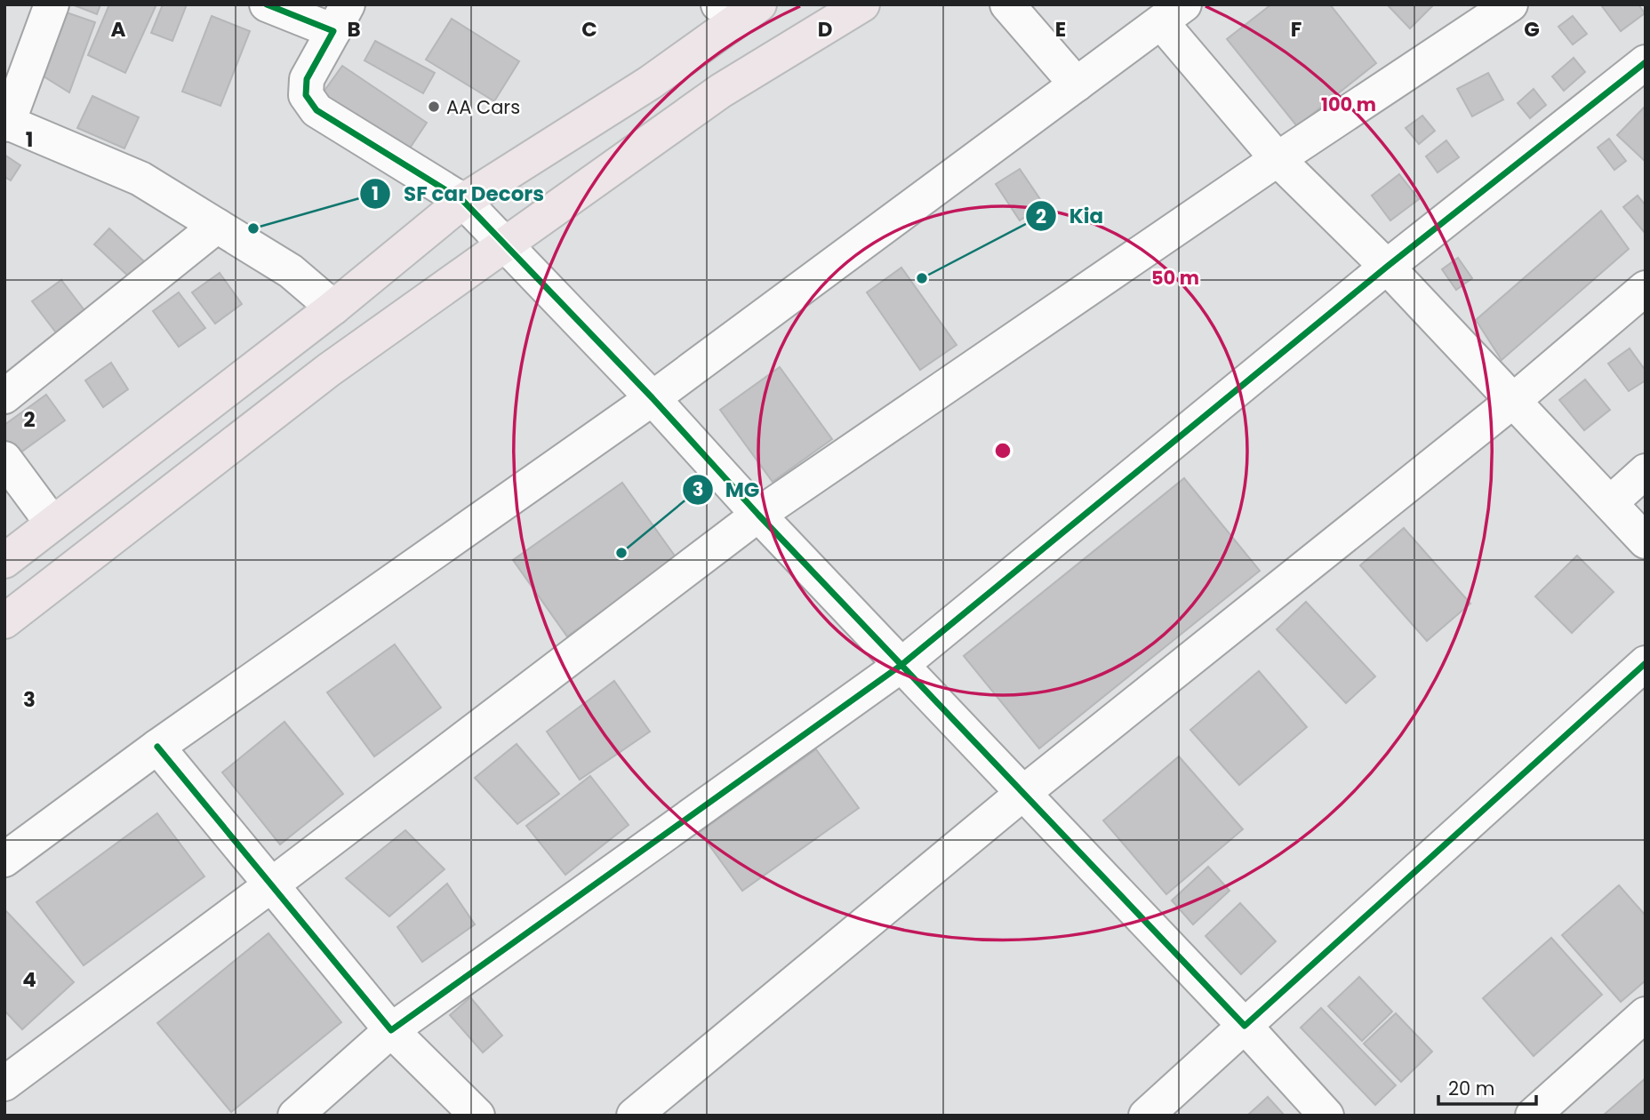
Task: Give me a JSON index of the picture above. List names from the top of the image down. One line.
{"places":["AA Cars","SF car Decors","Kia","MG"],"scale_bar":"20 m","grid":{"columns":["A","B","C","D","E","F","G"],"rows":["1","2","3","4"]},"rings":["100 m","50 m"]}
